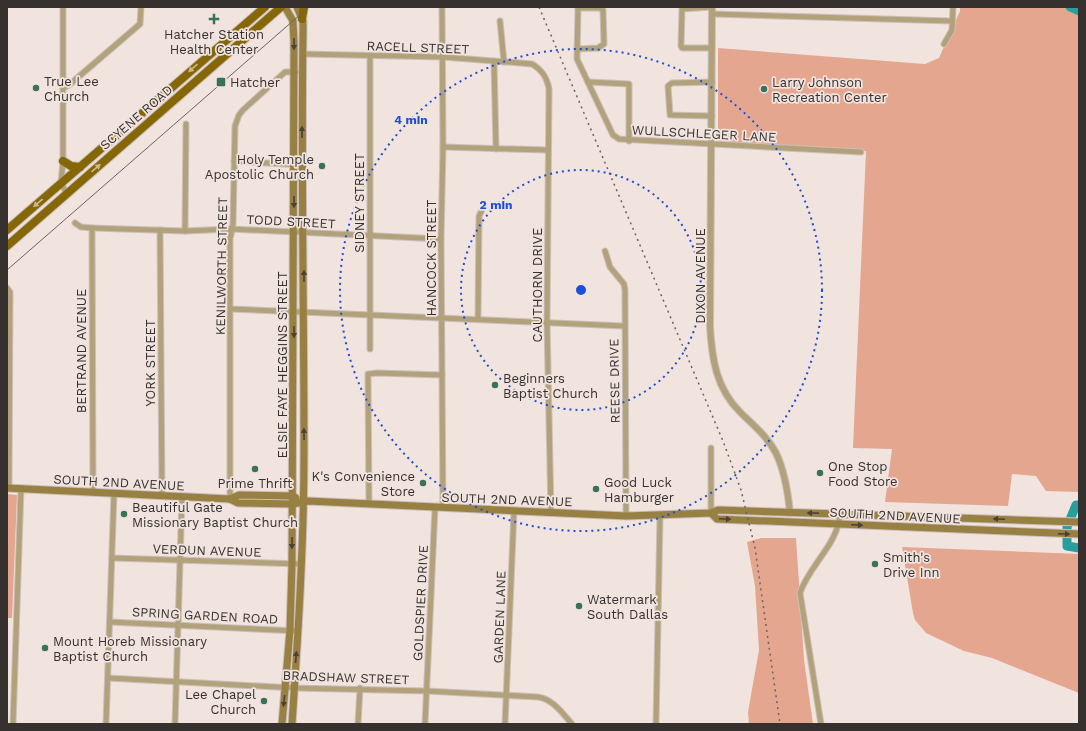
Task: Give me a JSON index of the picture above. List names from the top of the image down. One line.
{"streets":{"main road":["SCYENE ROAD","ELSIE FAYE HEGGINS STREET","SOUTH 2ND AVENUE"],"street":["RACELL STREET","WULLSCHLEGER LANE","SIDNEY STREET","TODD STREET","HANCOCK STREET","KENILWORTH STREET","DIXON AVENUE","CAUTHORN DRIVE","BERTRAND AVENUE","YORK STREET","REESE DRIVE","VERDUN AVENUE","GOLDSPIER DRIVE","SPRING GARDEN ROAD","GARDEN LANE","BRADSHAW STREET"]},"crossings":[["RACELL STREET","SIDNEY STREET"],["RACELL STREET","HANCOCK STREET"],["RACELL STREET","CAUTHORN DRIVE"],["RACELL STREET","ELSIE FAYE HEGGINS STREET"],["WULLSCHLEGER LANE","DIXON AVENUE"],["SIDNEY STREET","TODD STREET"],["TODD STREET","HANCOCK STREET"],["TODD STREET","KENILWORTH STREET"],["TODD STREET","BERTRAND AVENUE"],["TODD STREET","YORK STREET"],["TODD STREET","ELSIE FAYE HEGGINS STREET"],["HANCOCK STREET","SOUTH 2ND AVENUE"],["KENILWORTH STREET","ELSIE FAYE HEGGINS STREET"],["KENILWORTH STREET","SOUTH 2ND AVENUE"],["DIXON AVENUE","SOUTH 2ND AVENUE"],["CAUTHORN DRIVE","SOUTH 2ND AVENUE"],["BERTRAND AVENUE","SOUTH 2ND AVENUE"],["YORK STREET","SOUTH 2ND AVENUE"],["ELSIE FAYE HEGGINS STREET","SOUTH 2ND AVENUE"],["ELSIE FAYE HEGGINS STREET","VERDUN AVENUE"],["ELSIE FAYE HEGGINS STREET","SPRING GARDEN ROAD"],["ELSIE FAYE HEGGINS STREET","BRADSHAW STREET"],["REESE DRIVE","SOUTH 2ND AVENUE"],["SOUTH 2ND AVENUE","GOLDSPIER DRIVE"],["SOUTH 2ND AVENUE","GARDEN LANE"],["GOLDSPIER DRIVE","BRADSHAW STREET"],["GARDEN LANE","BRADSHAW STREET"]],"places":{"health":["Hatcher Station Health Center"],"transit":["Hatcher"],"other":["True Lee Church","Larry Johnson Recreation Center","Holy Temple Apostolic Church","Beginners Baptist Church","Prime Thrift","One Stop Food Store","K's Convenience Store","Good Luck Hamburger","Beautiful Gate Missionary Baptist Church","Smith's Drive Inn","Watermark South Dallas","Mount Horeb Missionary Baptist Church","Lee Chapel Church"]},"rings":["4 min","2 min"]}
